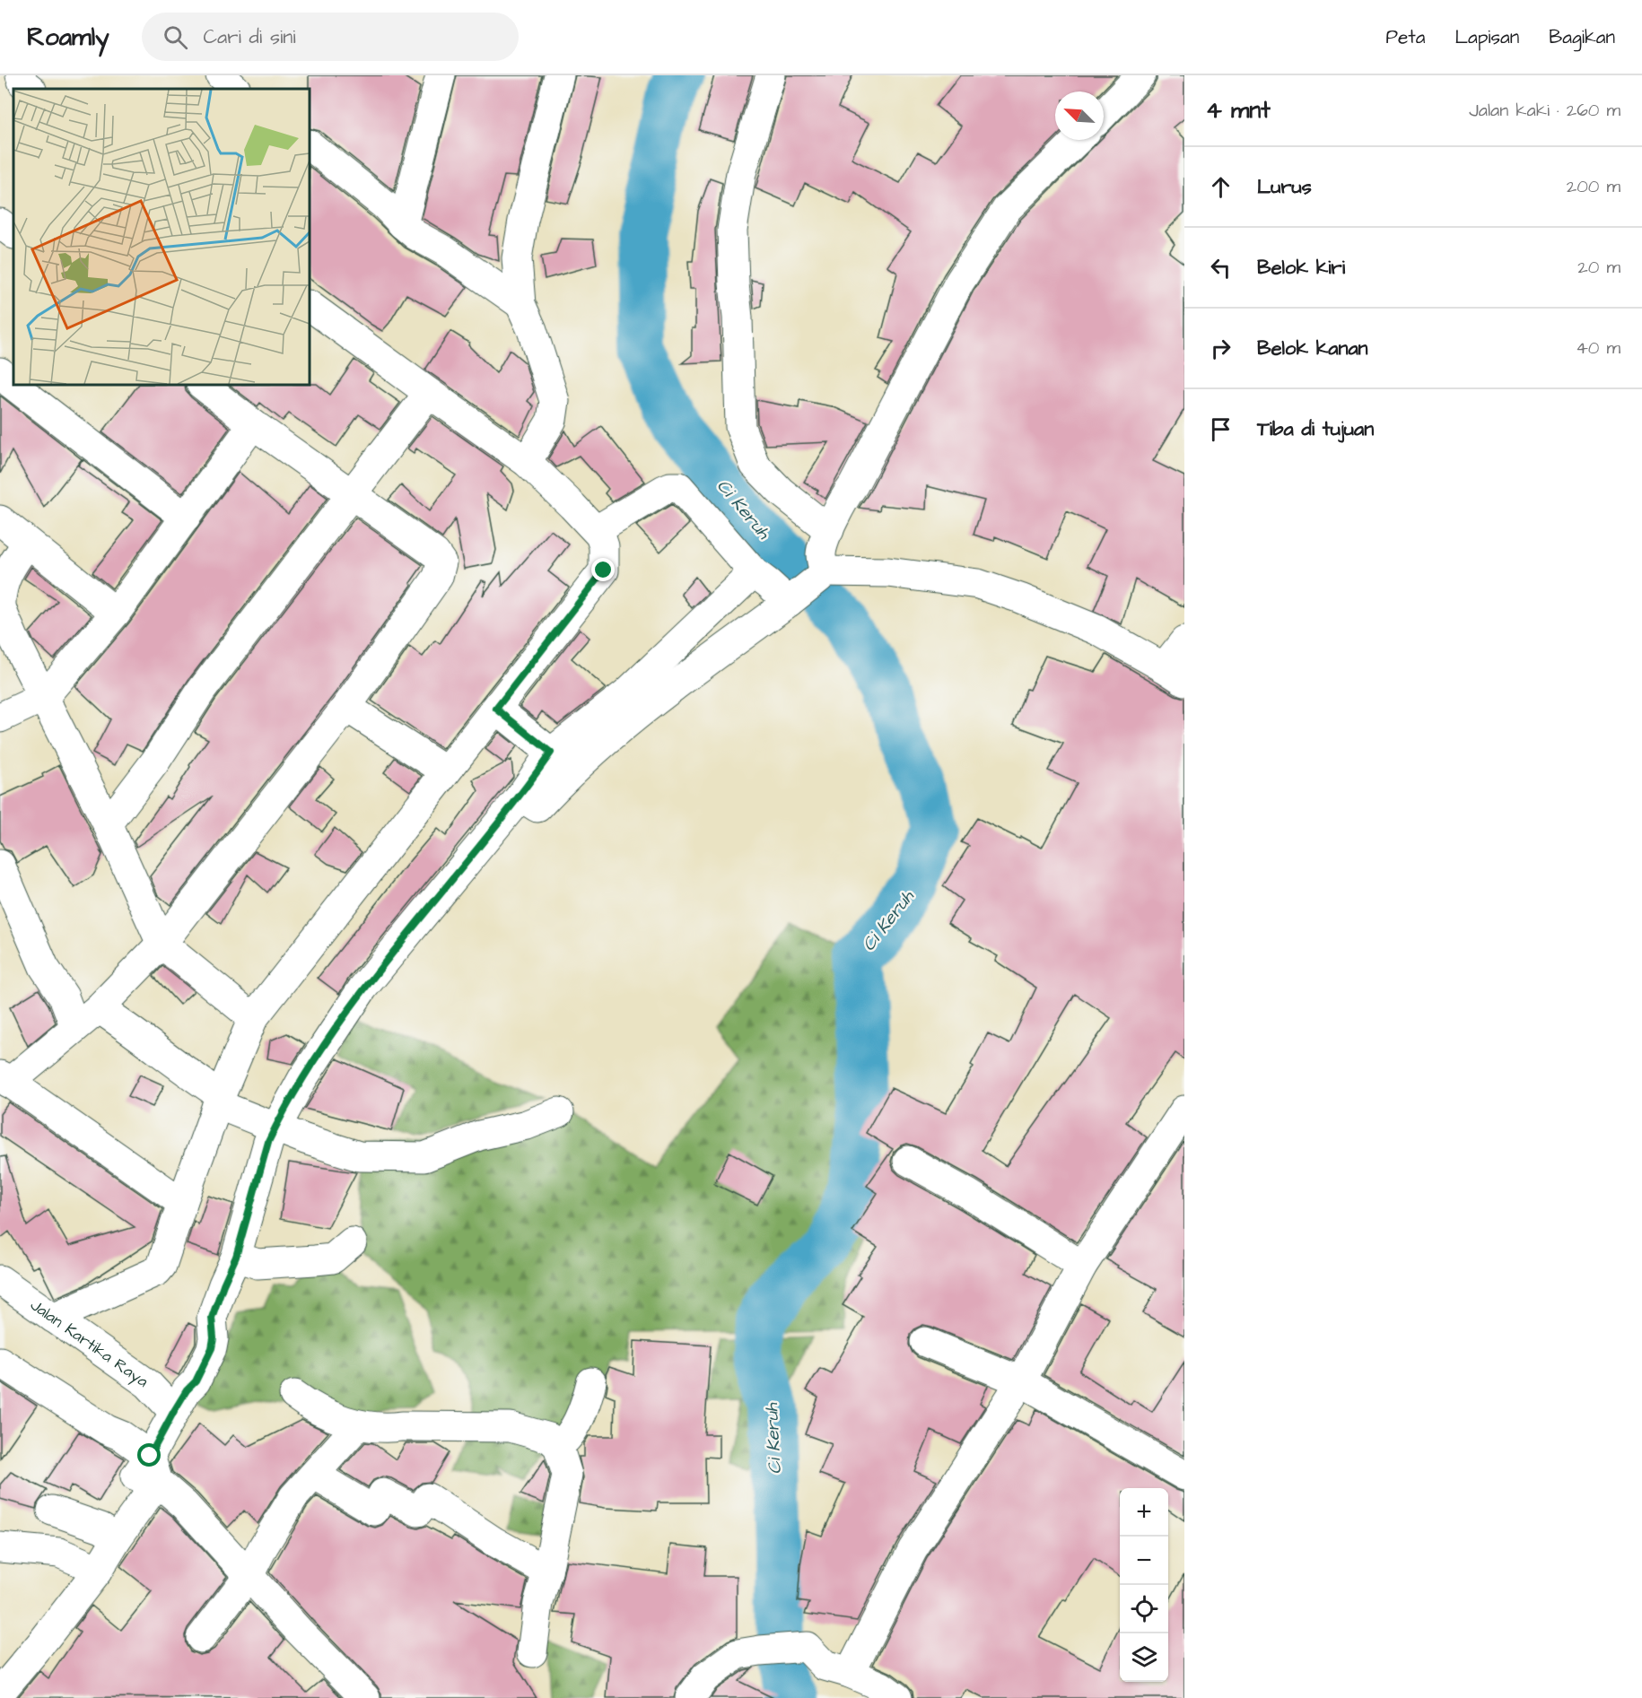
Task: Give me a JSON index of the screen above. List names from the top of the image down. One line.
{"streets":{"street":["Jalan Kartika Raya"]},"water":["Ci Keruh"],"north":"top left","page":{"header":"Roamly","search":"Cari di sini","nav":["Peta","Lapisan","Bagikan"],"heading":["4 mnt","Jalan kaki · 260 m"],"list":[["Lurus","200 m"],["Belok kiri","20 m"],["Belok kanan","40 m"],"Tiba di tujuan"],"map_buttons":["+","−"]}}
